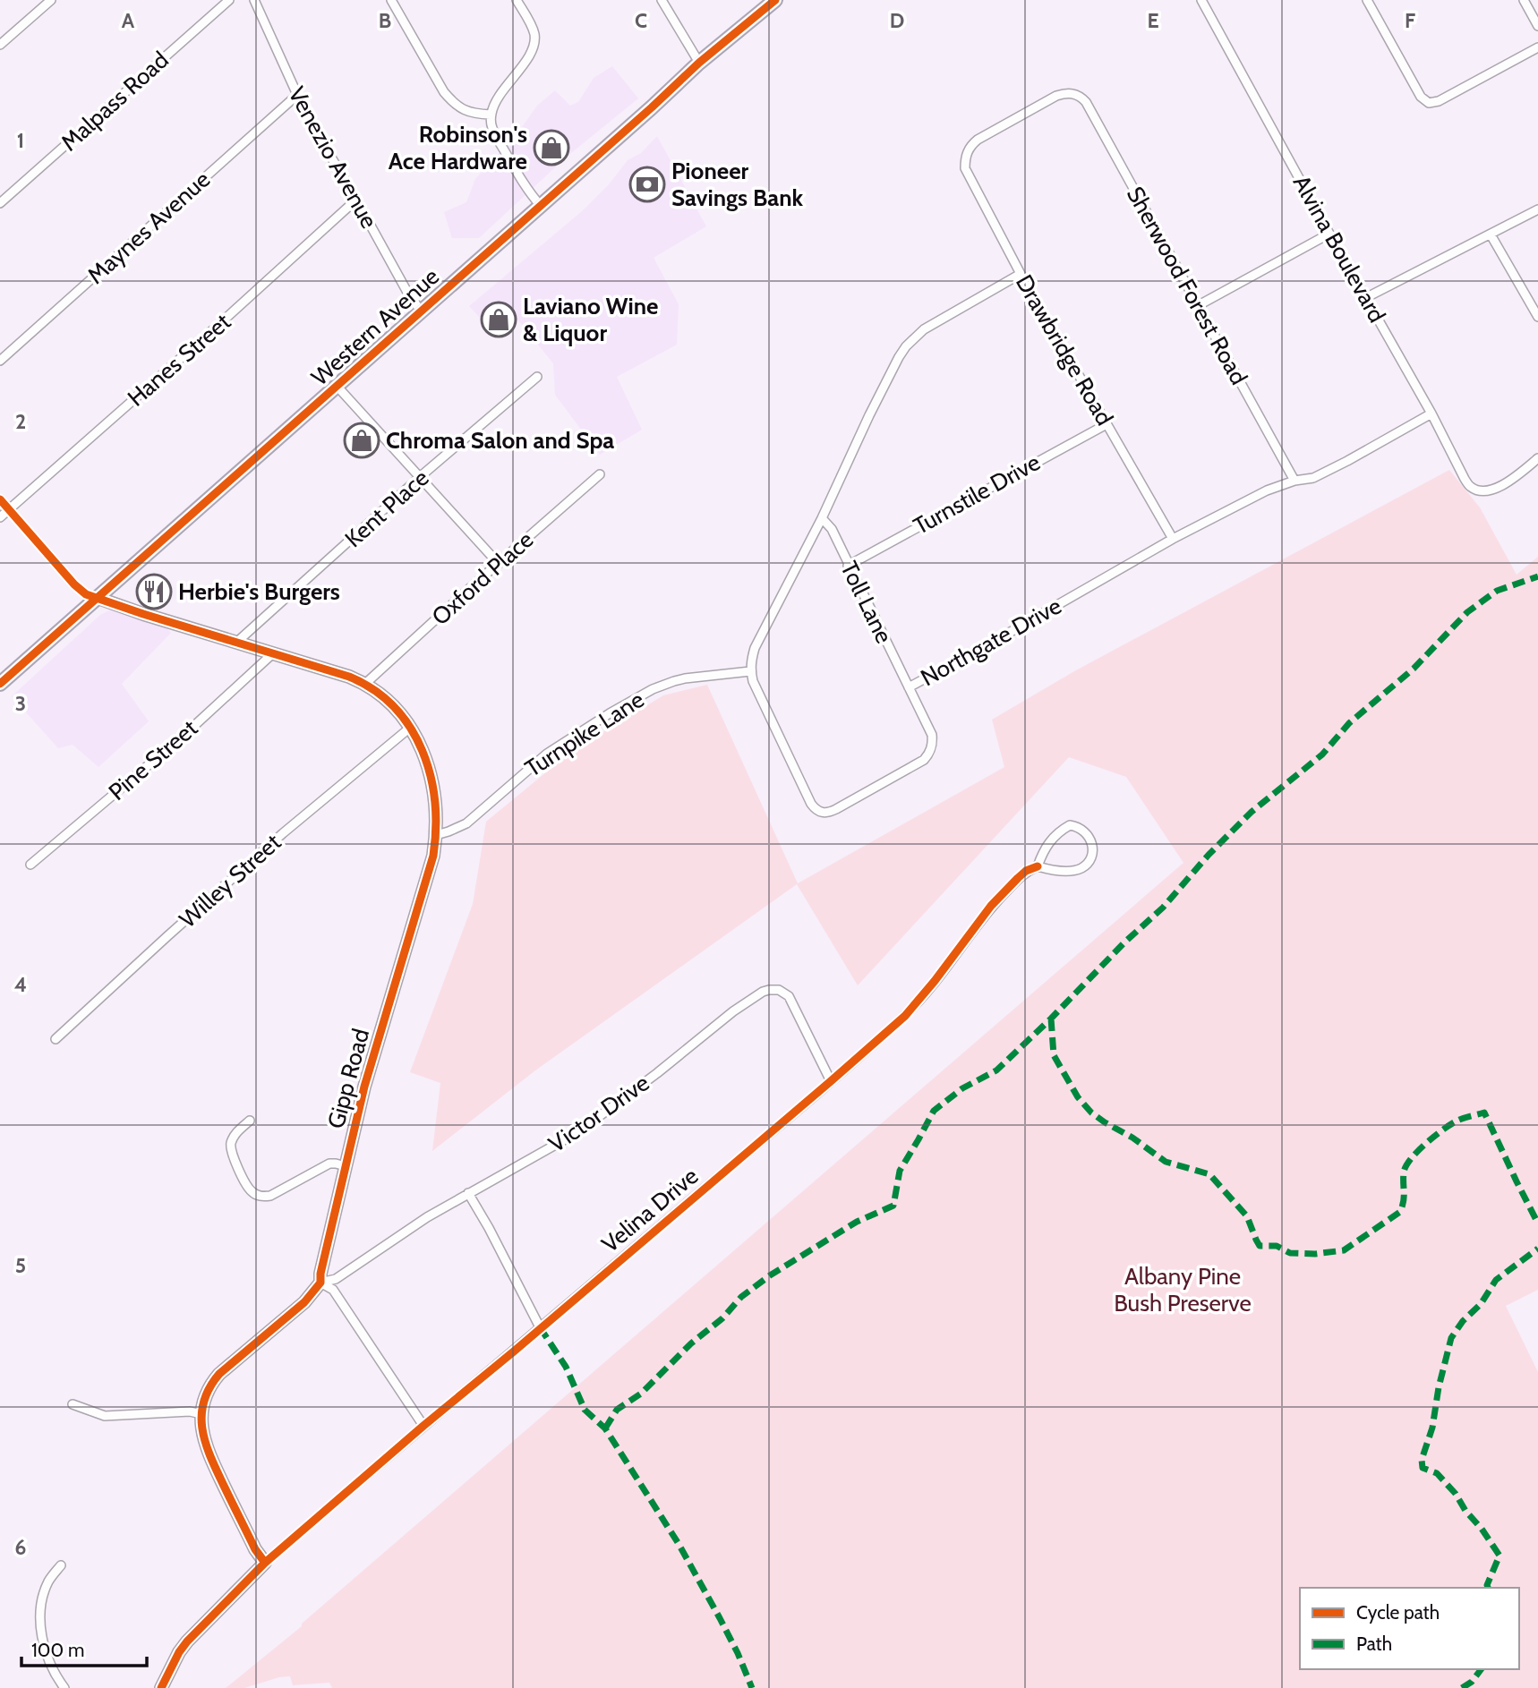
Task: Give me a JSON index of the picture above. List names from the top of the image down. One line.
{"streets":{"main road":["Western Avenue"],"street":["Malpass Road","Venezio Avenue","Maynes Avenue","Alvina Boulevard","Sherwood Forest Road","Drawbridge Road","Hanes Street","Turnstile Drive","Kent Place","Oxford Place","Toll Lane","Northgate Drive","Turnpike Lane","Pine Street","Willey Street","Gipp Road","Victor Drive","Velina Drive"]},"crossings":[["Venezio Avenue","Maynes Avenue"],["Venezio Avenue","Western Avenue"],["Venezio Avenue","Hanes Street"],["Alvina Boulevard","Northgate Drive"],["Sherwood Forest Road","Drawbridge Road"],["Sherwood Forest Road","Northgate Drive"],["Western Avenue","Gipp Road"],["Drawbridge Road","Turnstile Drive"],["Drawbridge Road","Northgate Drive"],["Turnstile Drive","Toll Lane"],["Kent Place","Gipp Road"],["Oxford Place","Gipp Road"],["Toll Lane","Northgate Drive"],["Northgate Drive","Turnpike Lane"],["Turnpike Lane","Gipp Road"],["Pine Street","Gipp Road"],["Willey Street","Gipp Road"],["Gipp Road","Victor Drive"],["Victor Drive","Velina Drive"]],"parks":["Albany Pine Bush Preserve"],"places":{"shop":["Robinson's Ace Hardware","Laviano Wine & Liquor","Chroma Salon and Spa"],"bank":["Pioneer Savings Bank"],"restaurant":["Herbie's Burgers"]},"legend":["Cycle path","Path"],"scale_bar":"100 m","grid":{"columns":["A","B","C","D","E","F"],"rows":["1","2","3","4","5","6"]}}
